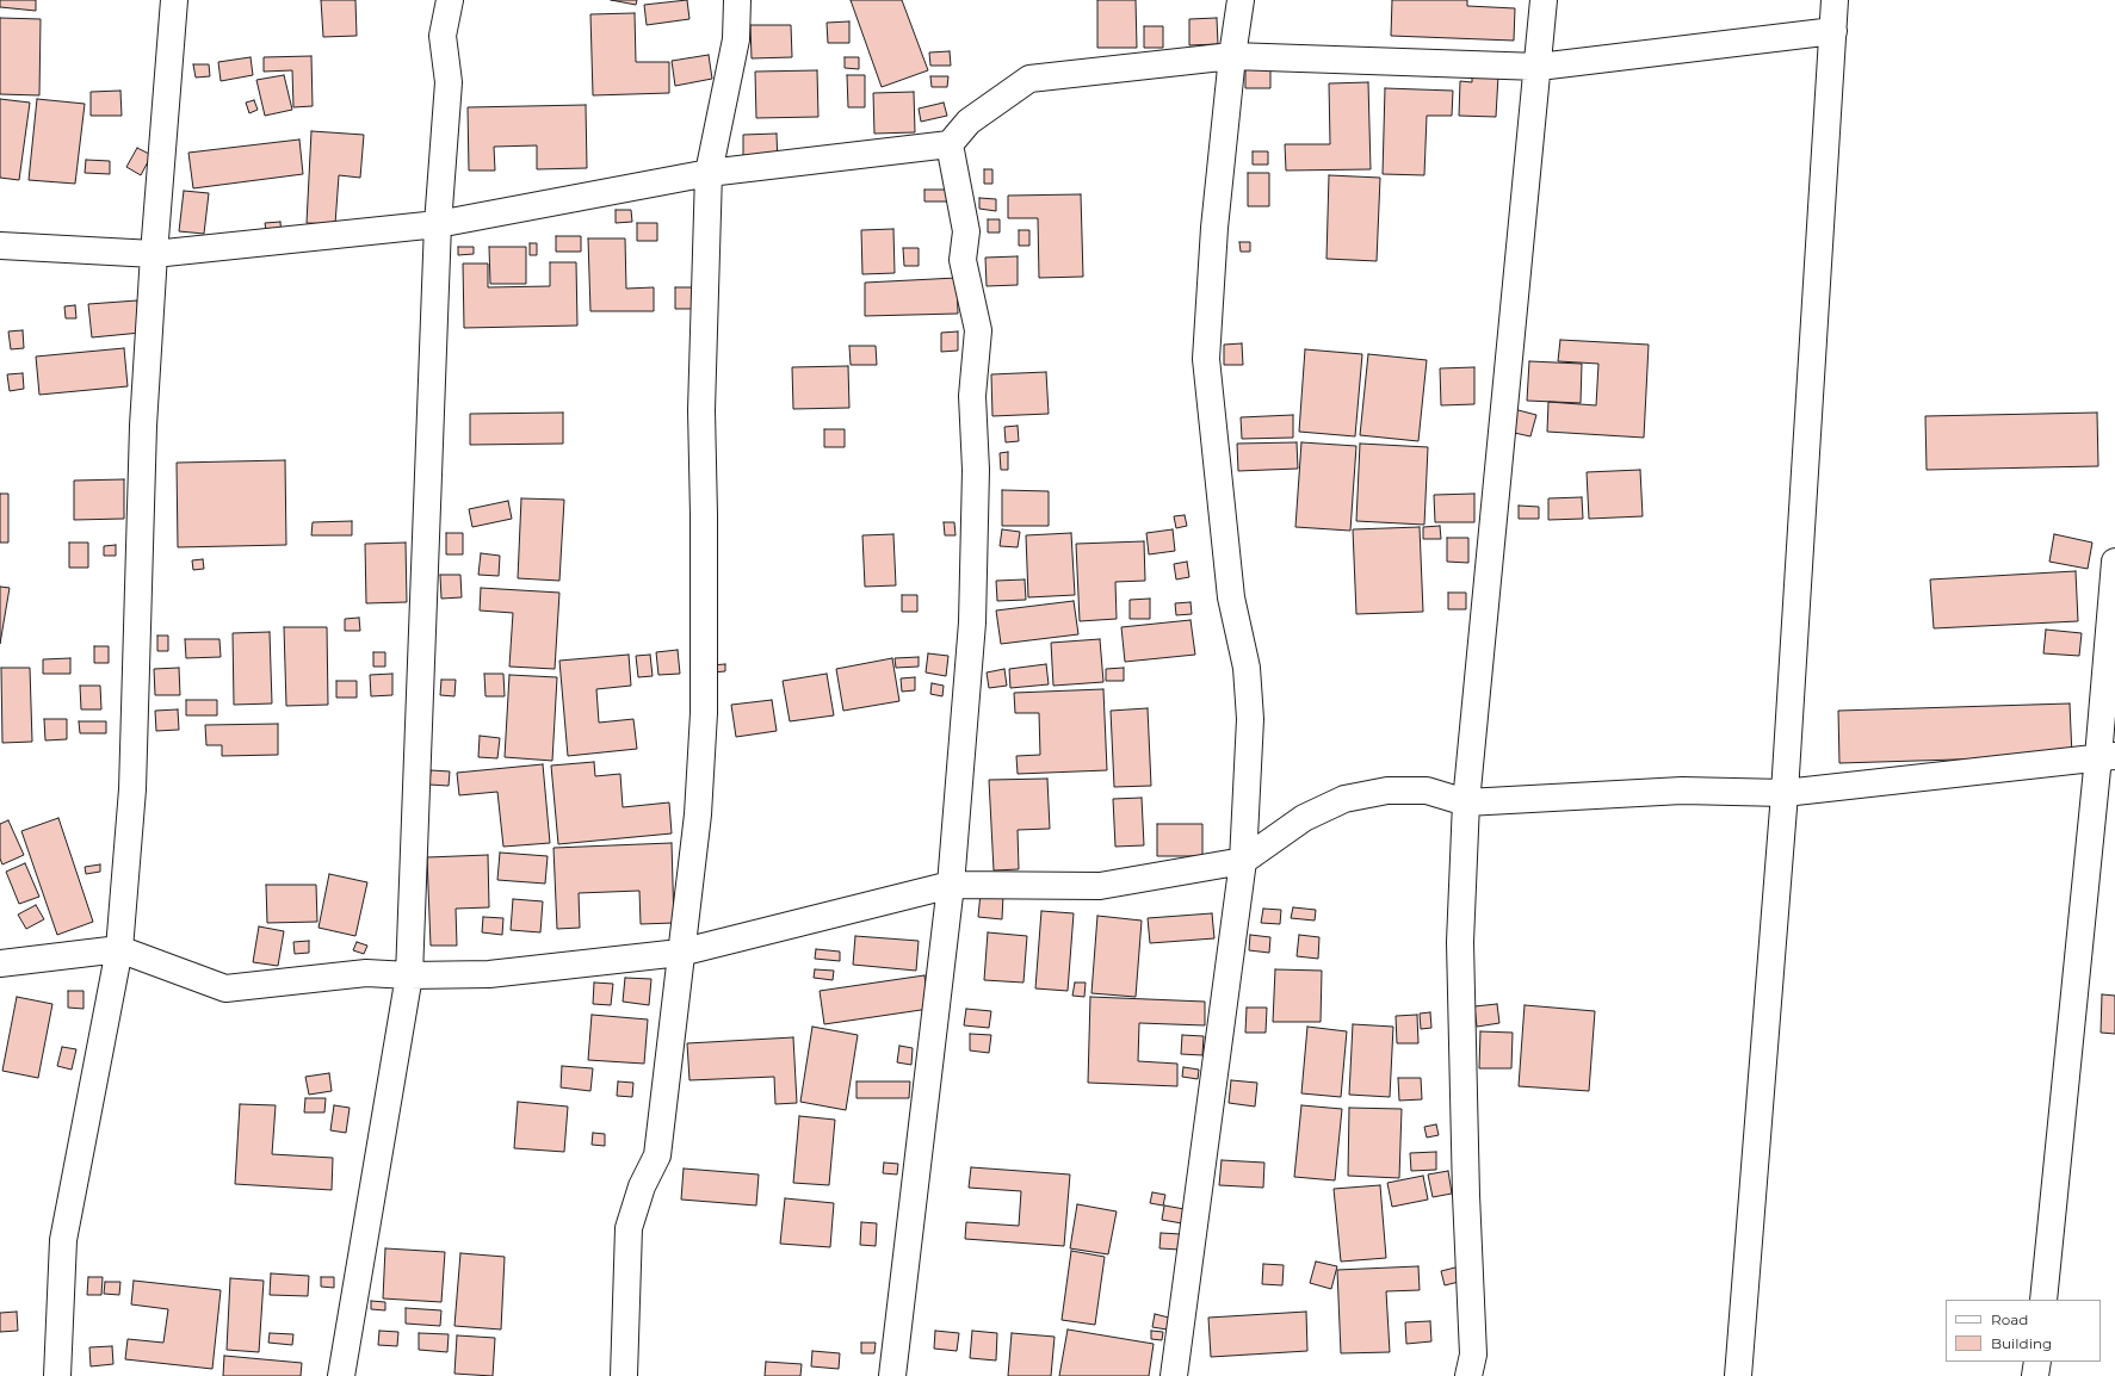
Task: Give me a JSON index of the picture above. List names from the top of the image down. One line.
{"legend":["Road","Building"]}
